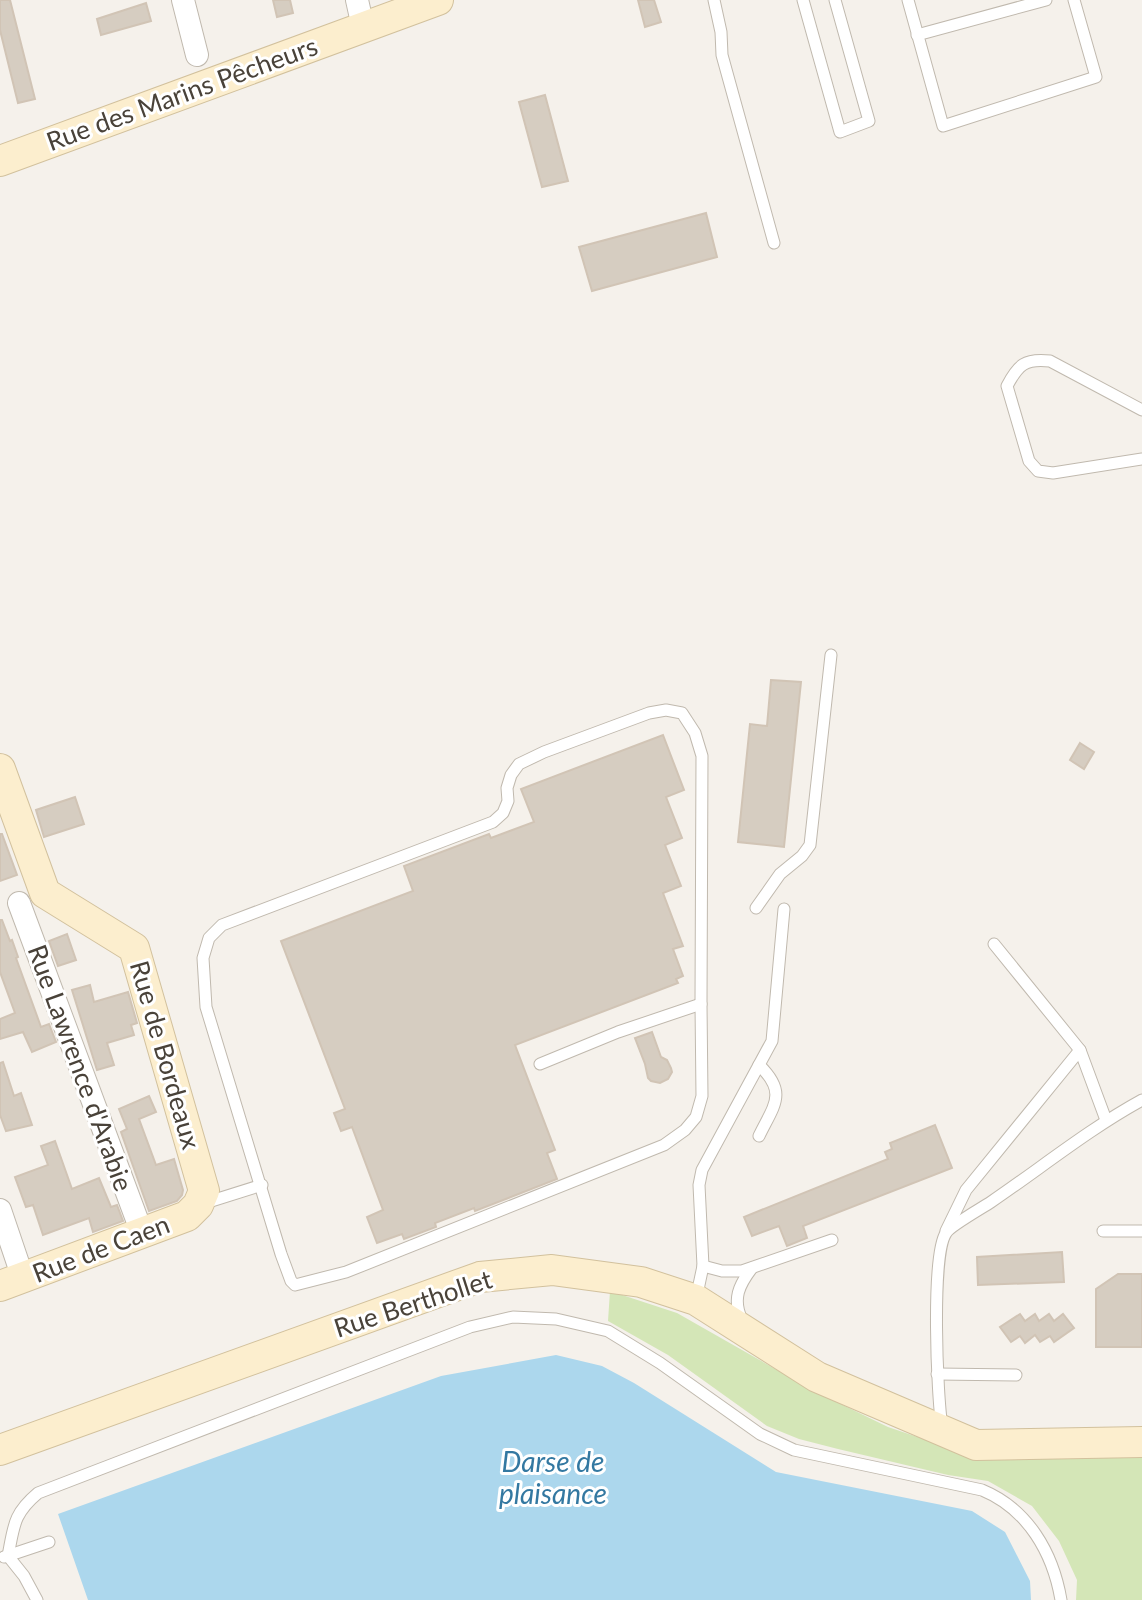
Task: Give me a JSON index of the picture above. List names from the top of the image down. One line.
{"streets":{"main road":["Rue des Marins Pêcheurs","Rue de Bordeaux","Rue de Caen","Rue Berthollet"],"street":["Rue Lawrence d'Arabie"]},"crossings":[["Rue de Bordeaux","Rue Lawrence d'Arabie"],["Rue de Bordeaux","Rue de Caen"],["Rue Lawrence d'Arabie","Rue de Caen"]],"water":["Darse de plaisance"]}
